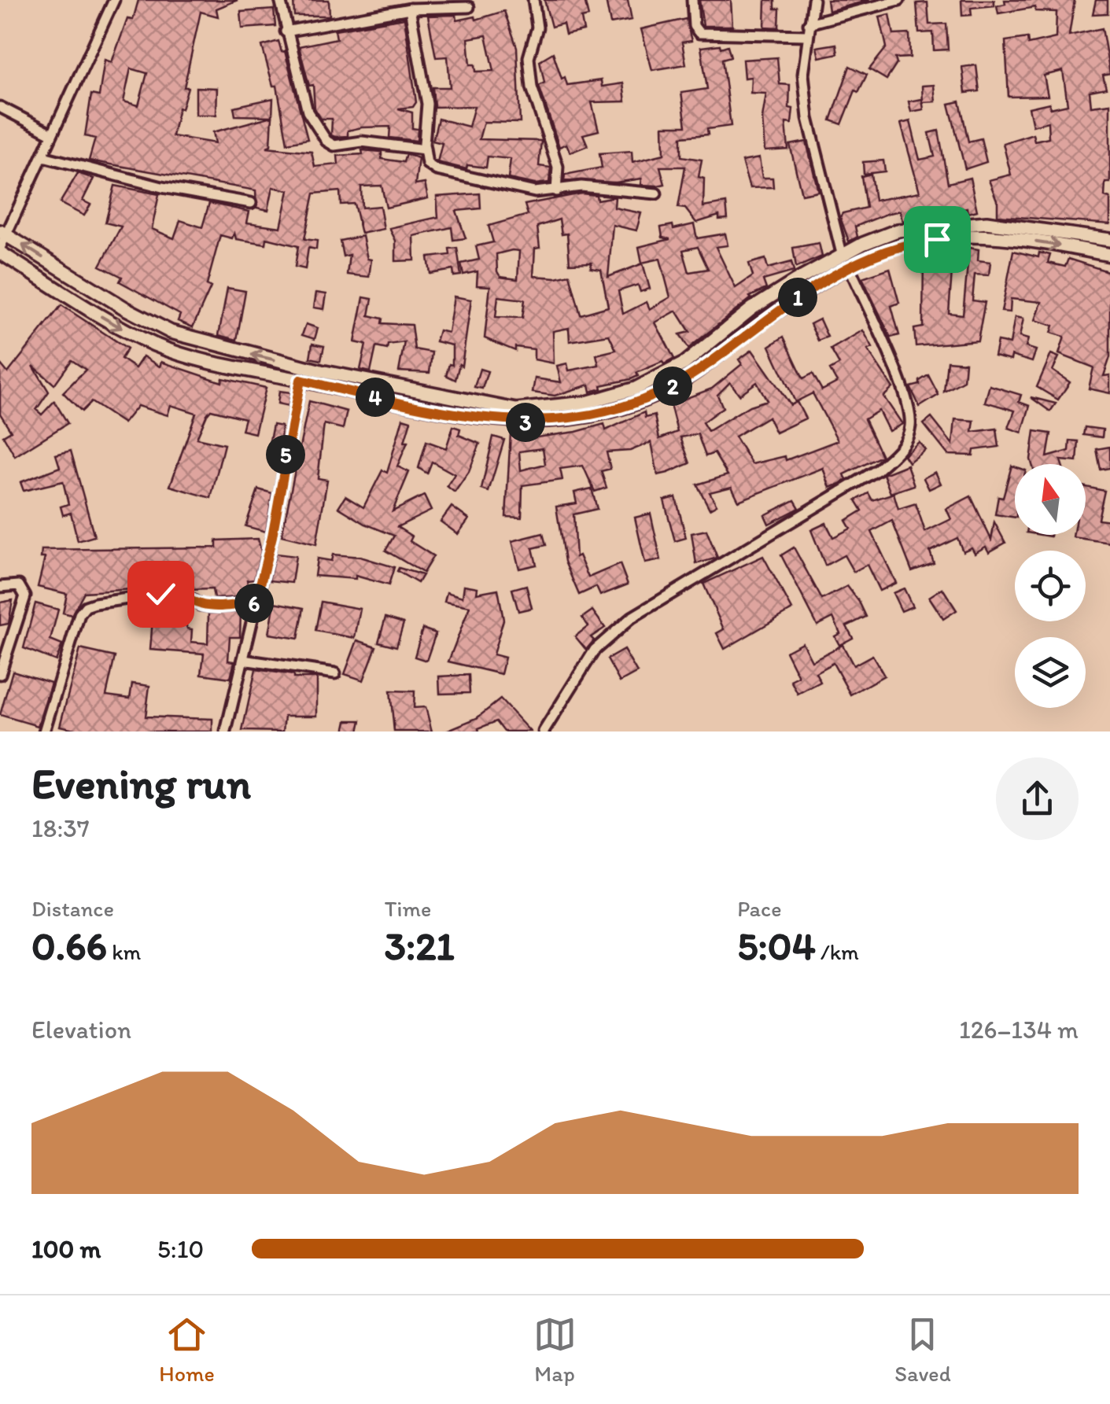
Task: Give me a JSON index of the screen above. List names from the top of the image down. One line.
{"north":"top","page":{"pins":["1","2","4","3","5","6"],"heading":["Evening run","18:37"],"stats":[["Distance","0.66 km"],["Time","3:21"],["Pace","5:04 /km"]],"chart":["Elevation","126–134 m"],"list":[{"name":"100 m","note":"5:10"}],"tabs":["Home","Map","Saved"]}}
